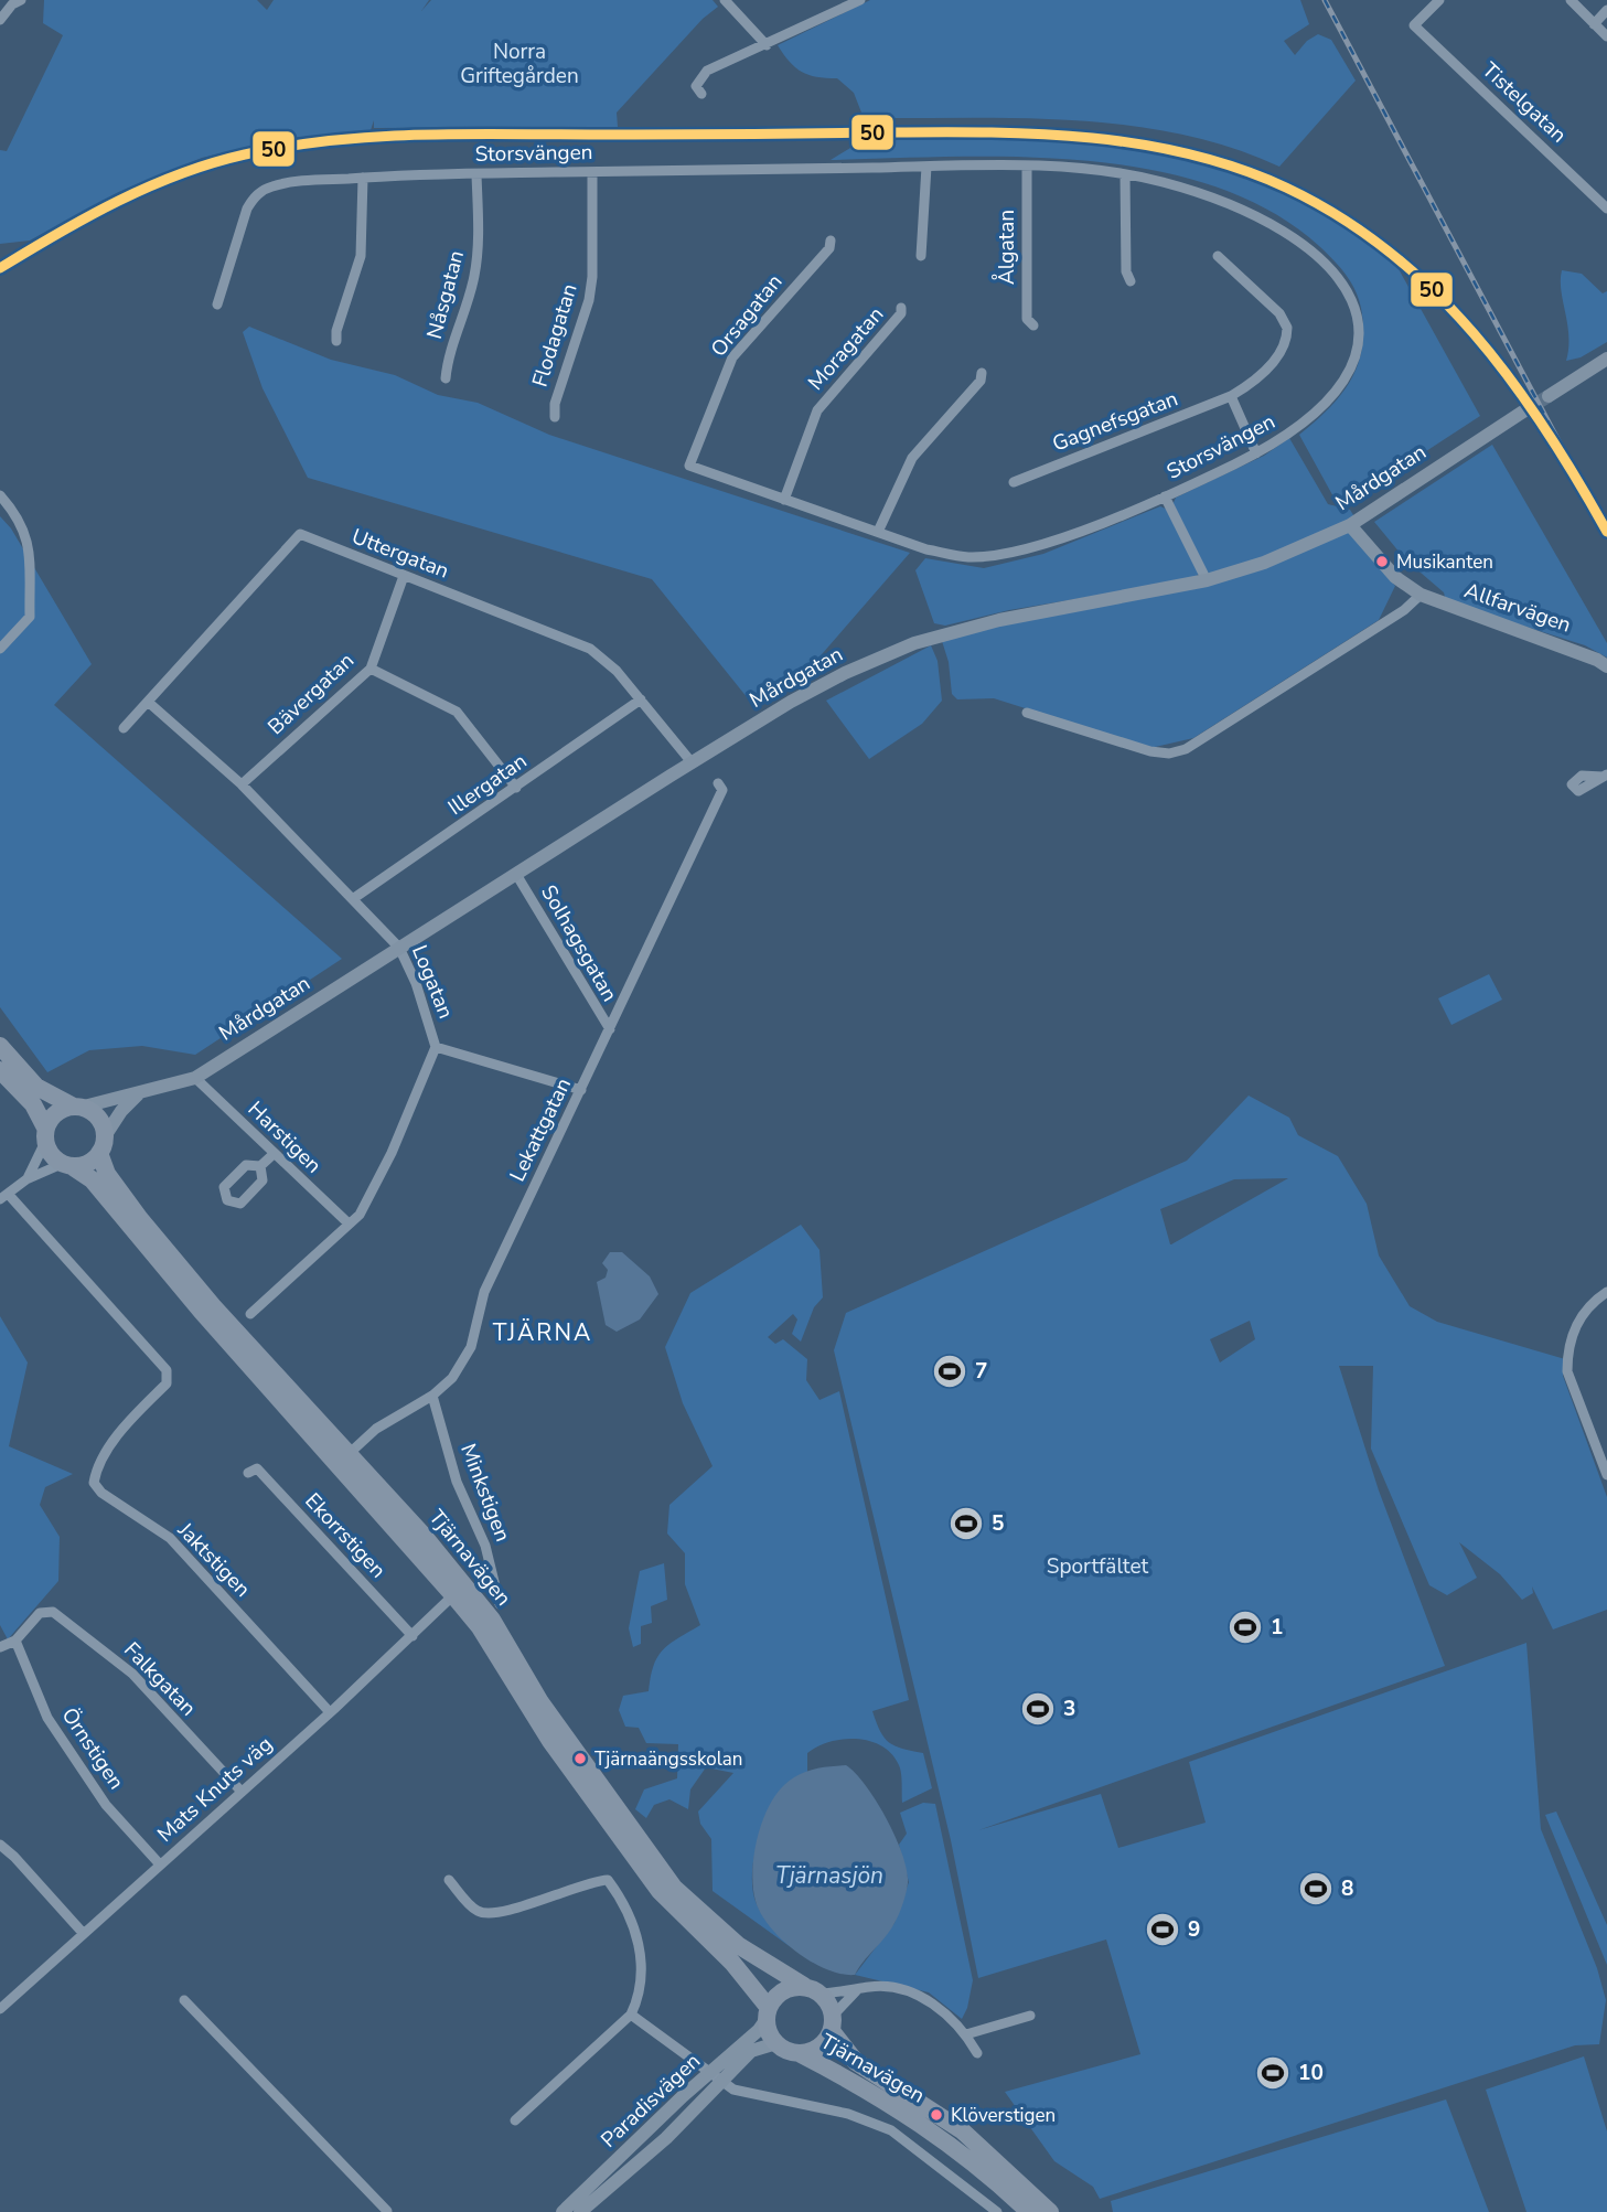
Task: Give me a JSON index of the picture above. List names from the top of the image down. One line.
{"streets":{"highway":["Tjärnavägen"],"street":["Tistelgatan","Storsvängen","Ålgatan","Nåsgatan","Orsagatan","Flodagatan","Moragatan","Gagnefsgatan","Mårdgatan","Uttergatan","Allfarvägen","Bävergatan","Illergatan","Solhagsgatan","Logatan","Lekattgatan","Harstigen","Minkstigen","Ekorrstigen","Jaktstigen","Falkgatan","Örnstigen","Mats Knuts väg","Paradisvägen"]},"crossings":[["Storsvängen","Ålgatan"],["Storsvängen","Nåsgatan"],["Storsvängen","Orsagatan"],["Storsvängen","Flodagatan"],["Storsvängen","Moragatan"],["Storsvängen","Mårdgatan"],["Mårdgatan","Uttergatan"],["Mårdgatan","Allfarvägen"],["Mårdgatan","Solhagsgatan"],["Mårdgatan","Logatan"],["Mårdgatan","Harstigen"],["Mårdgatan","Tjärnavägen"],["Uttergatan","Bävergatan"],["Uttergatan","Illergatan"],["Uttergatan","Logatan"],["Bävergatan","Logatan"],["Illergatan","Logatan"],["Solhagsgatan","Lekattgatan"],["Logatan","Harstigen"],["Lekattgatan","Minkstigen"],["Lekattgatan","Tjärnavägen"],["Ekorrstigen","Mats Knuts väg"],["Tjärnavägen","Mats Knuts väg"],["Tjärnavägen","Paradisvägen"],["Jaktstigen","Mats Knuts väg"],["Falkgatan","Örnstigen"],["Falkgatan","Mats Knuts väg"],["Örnstigen","Mats Knuts väg"]],"districts":["TJÄRNA"],"water":["Tjärnasjön"],"parks":["Norra Griftegården","Sportfältet"],"places":{"other":["Musikanten","Tjärnaängsskolan","Klöverstigen"],"sports":["7","5","1","3","8","9","10"]},"lines":["transit line 50"]}
